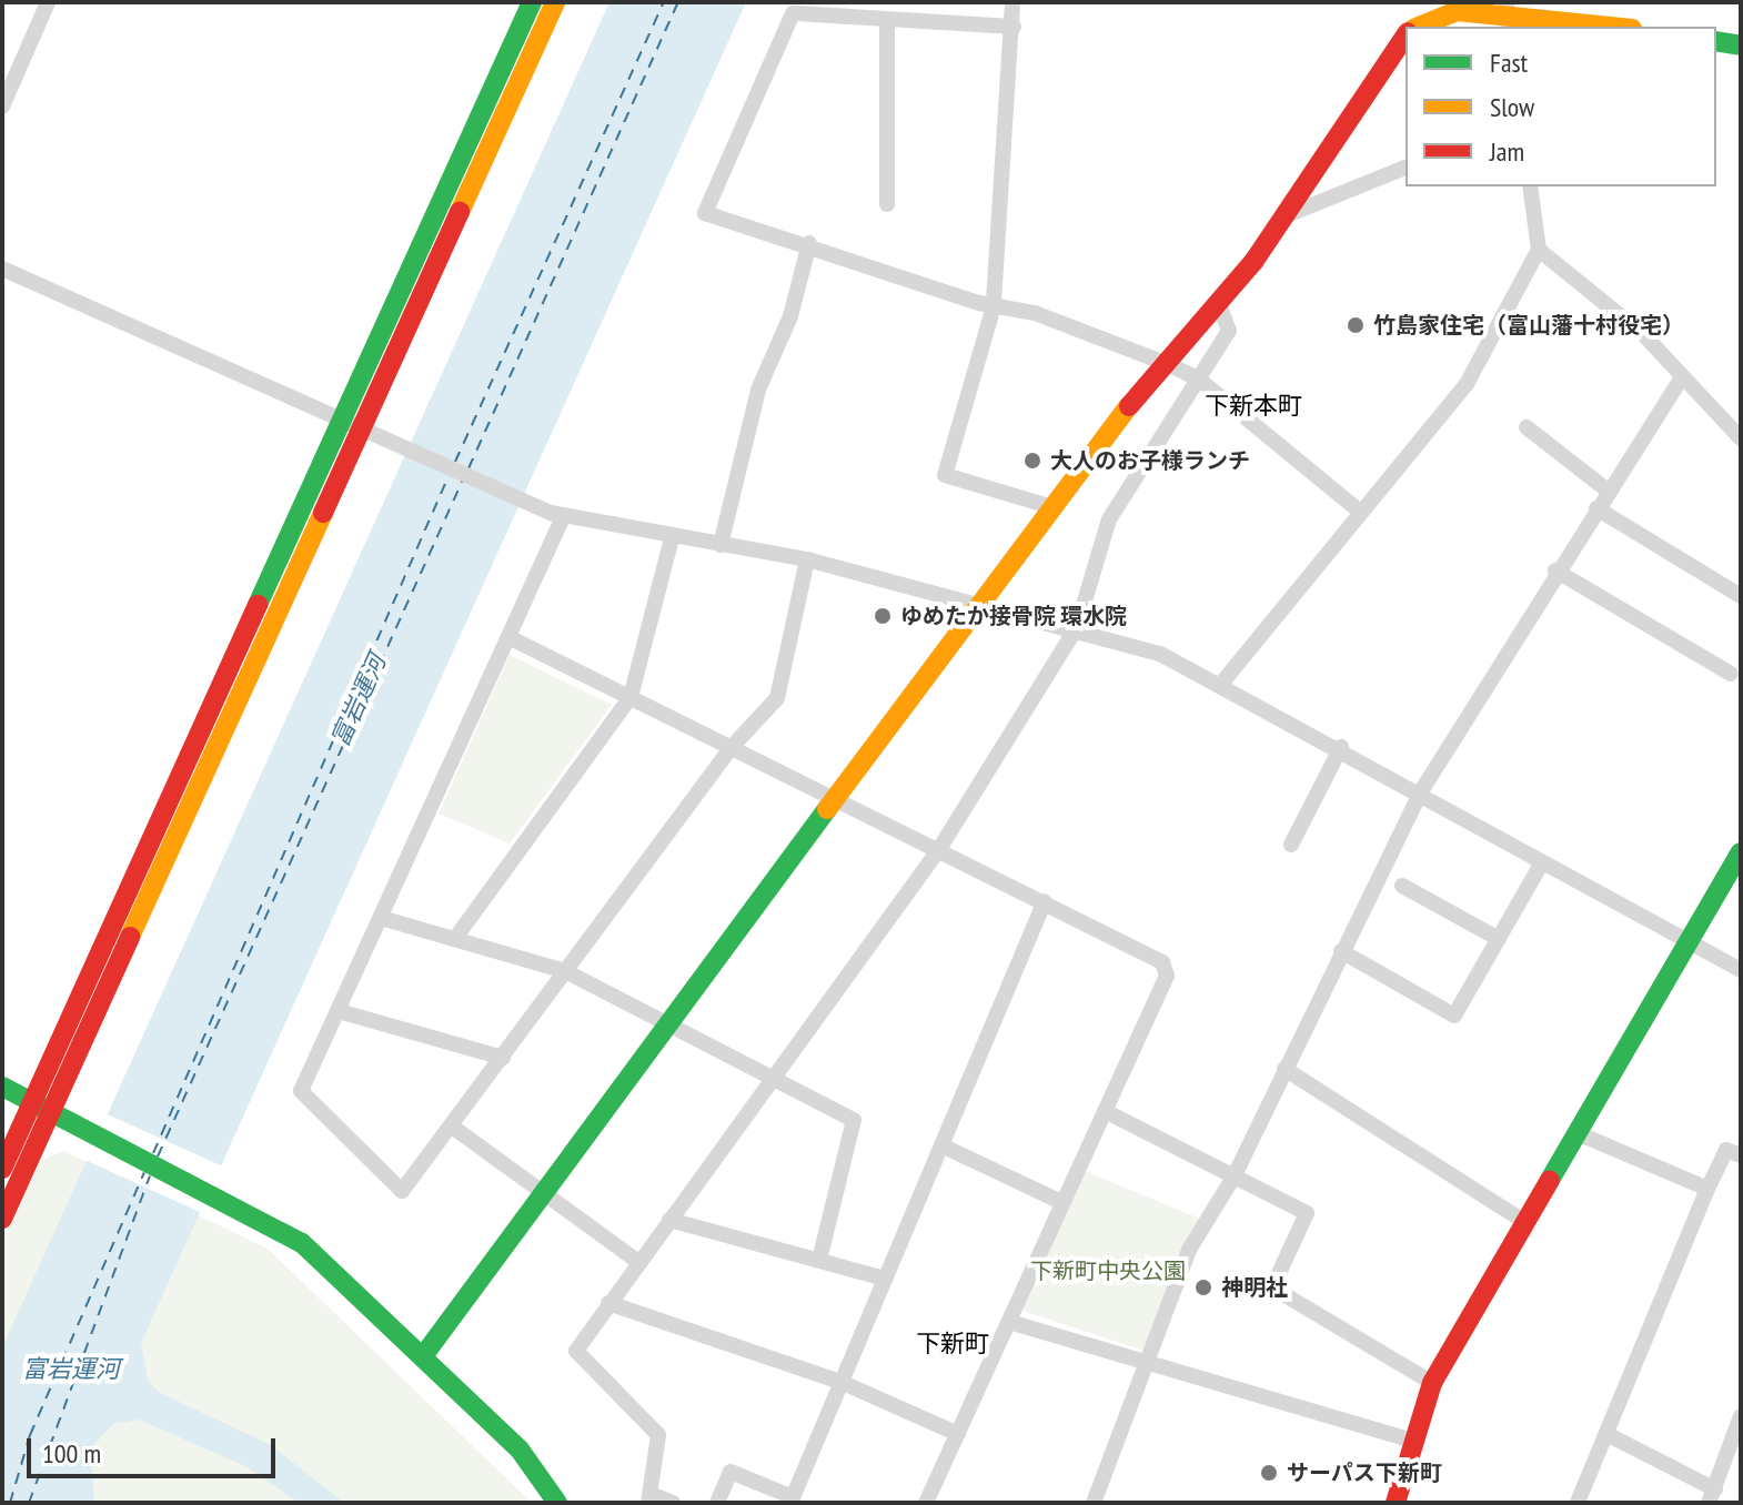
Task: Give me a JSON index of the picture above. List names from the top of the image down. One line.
{"districts":["下新本町","下新町"],"water":["富岩運河"],"parks":["下新町中央公園"],"places":["竹島家住宅（富山藩十村役宅）","大人のお子様ランチ","ゆめたか接骨院 環水院","神明社","サーパス下新町"],"legend":["Fast","Slow","Jam"],"scale_bar":"100 m"}
